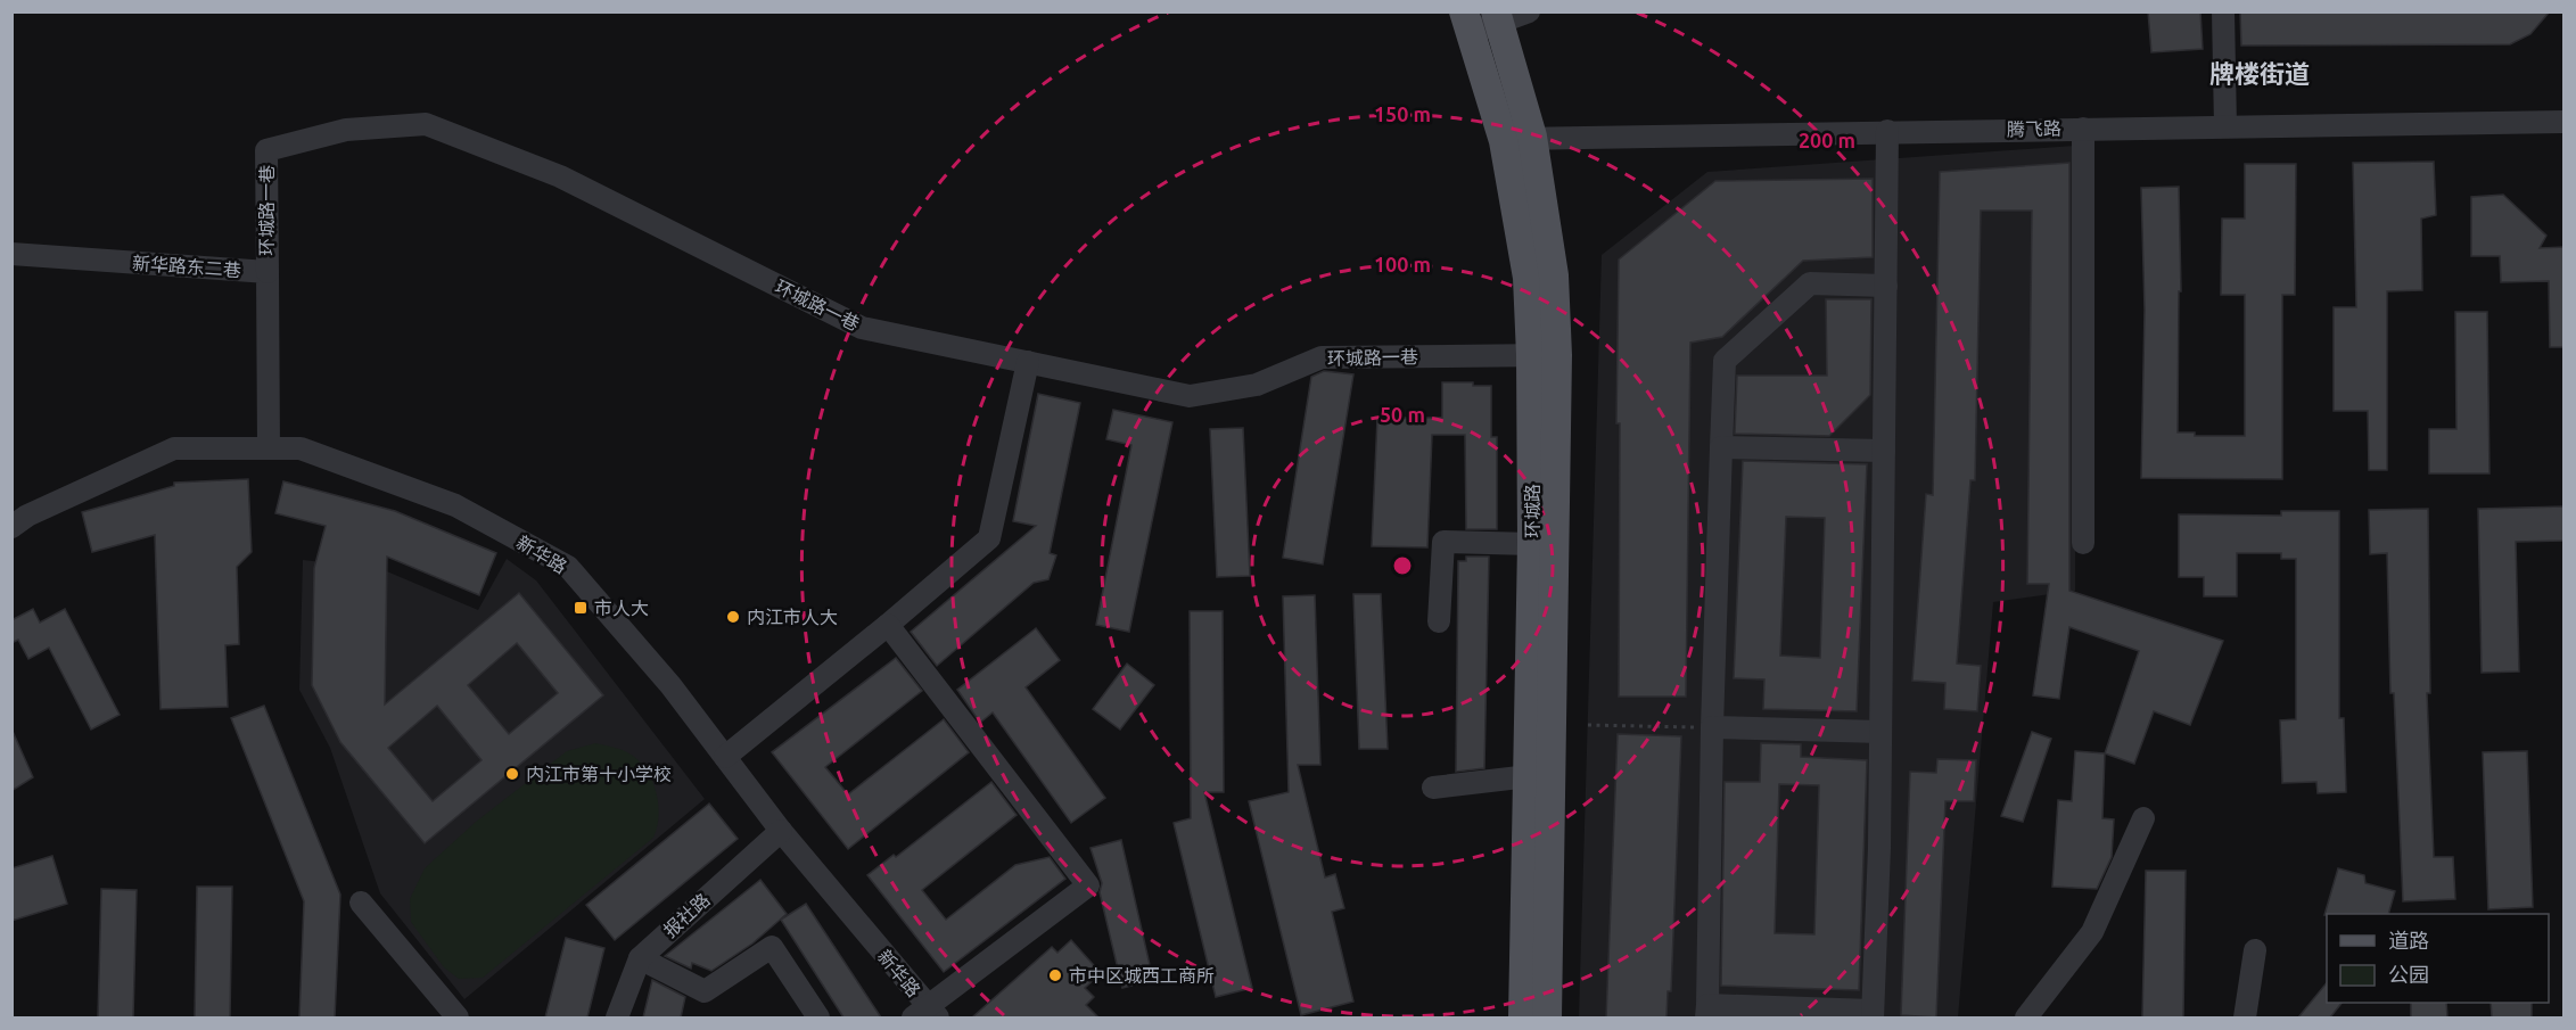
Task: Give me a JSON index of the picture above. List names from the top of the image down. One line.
{"streets":{"main road":["环城路"],"street":["腾飞路","环城路一巷","新华路东二巷","新华路","报社路"]},"crossings":[["腾飞路","环城路"],["环城路一巷","新华路东二巷"],["环城路一巷","环城路"],["新华路东二巷","新华路"],["新华路","报社路"]],"districts":["牌楼街道"],"places":{"transit":["市人大"],"other":["内江市人大","内江市第十小学校","市中区城西工商所"]},"legend":["道路","公园"],"rings":["150 m","200 m","100 m","50 m"]}
